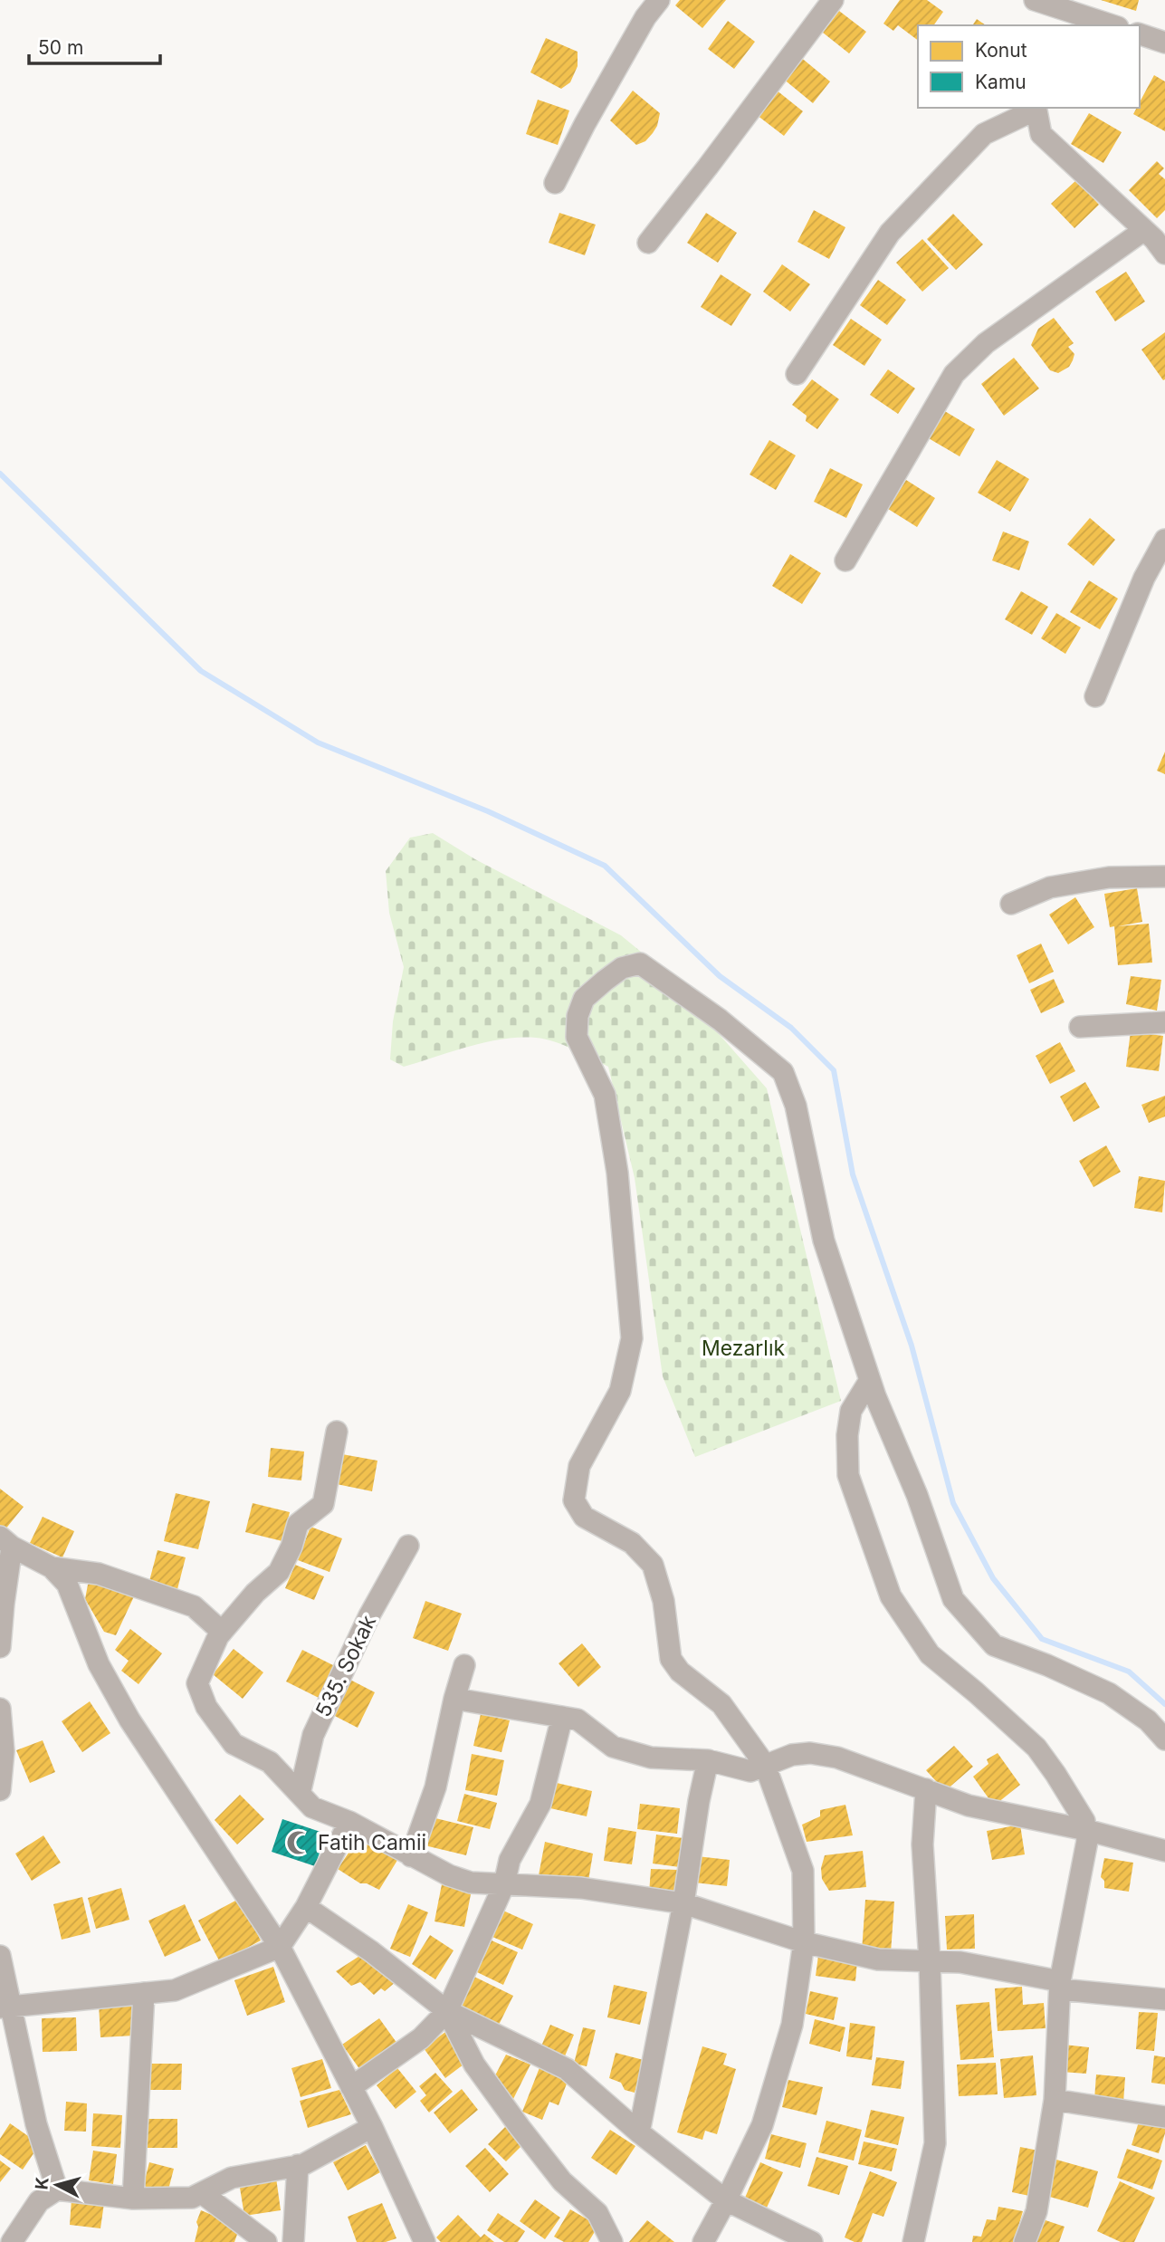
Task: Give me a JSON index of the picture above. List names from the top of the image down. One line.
{"streets":{"street":["535. Sokak"]},"parks":["Mezarlık"],"places":{"mosque":["Fatih Camii"]},"legend":["Konut","Kamu"],"scale_bar":"50 m","north":"left"}
